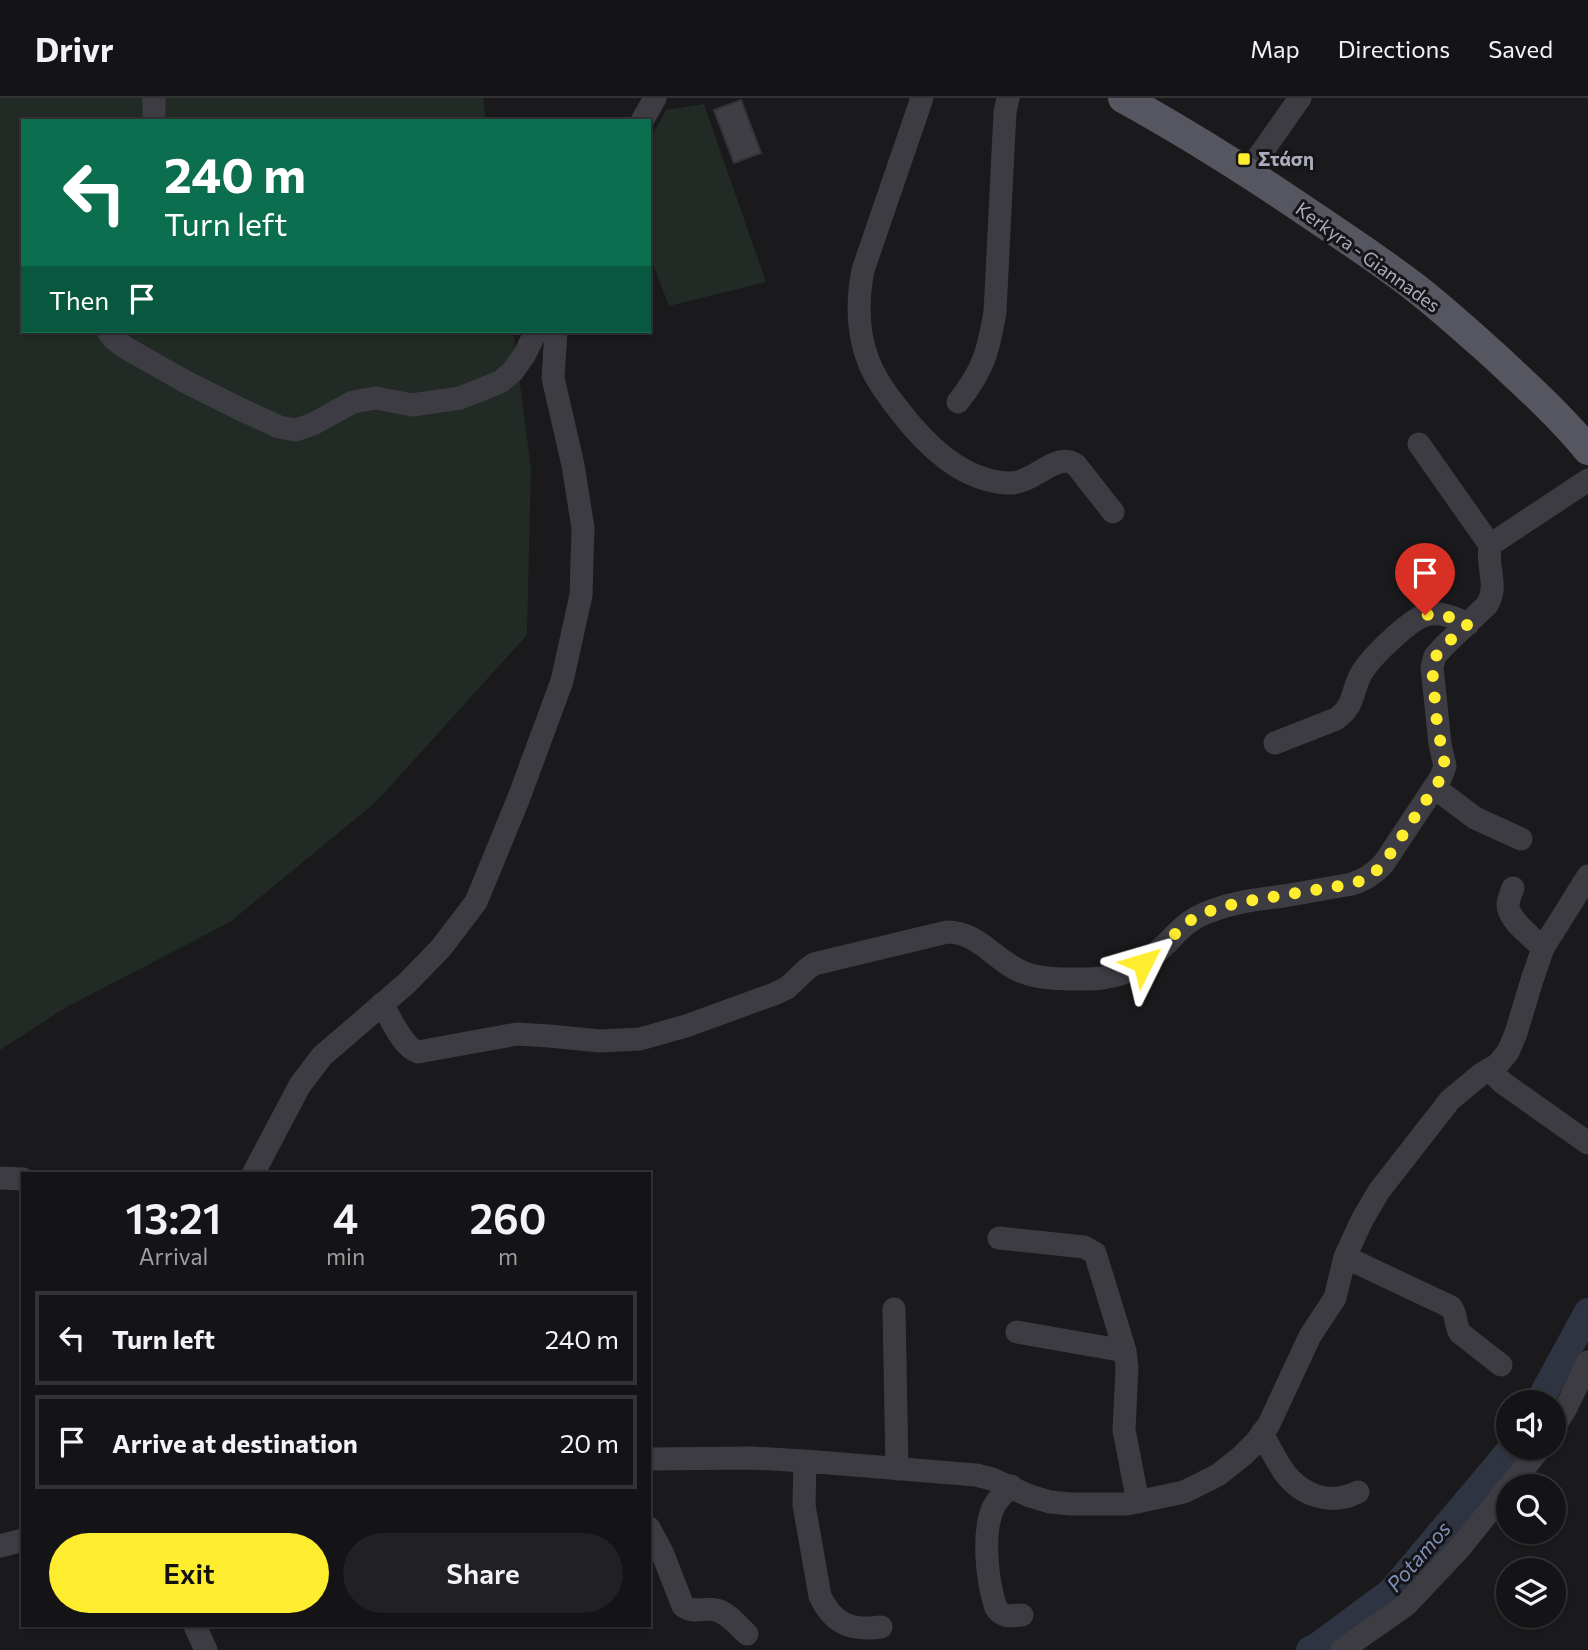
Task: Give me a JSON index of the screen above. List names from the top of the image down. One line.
{"streets":{"main road":["Kerkyra - Giannades"]},"water":["Potamos"],"places":{"transit":["Στάση"]},"page":{"header":"Drivr","nav":["Map","Directions","Saved"],"turn":["240 m","Turn left"],"then":"Then","eta":["13:21","Arrival","4","min","260","m"],"list":[{"name":"Turn left","value":"240 m"},{"name":"Arrive at destination","value":"20 m"}],"buttons":["Exit","Share"]}}
